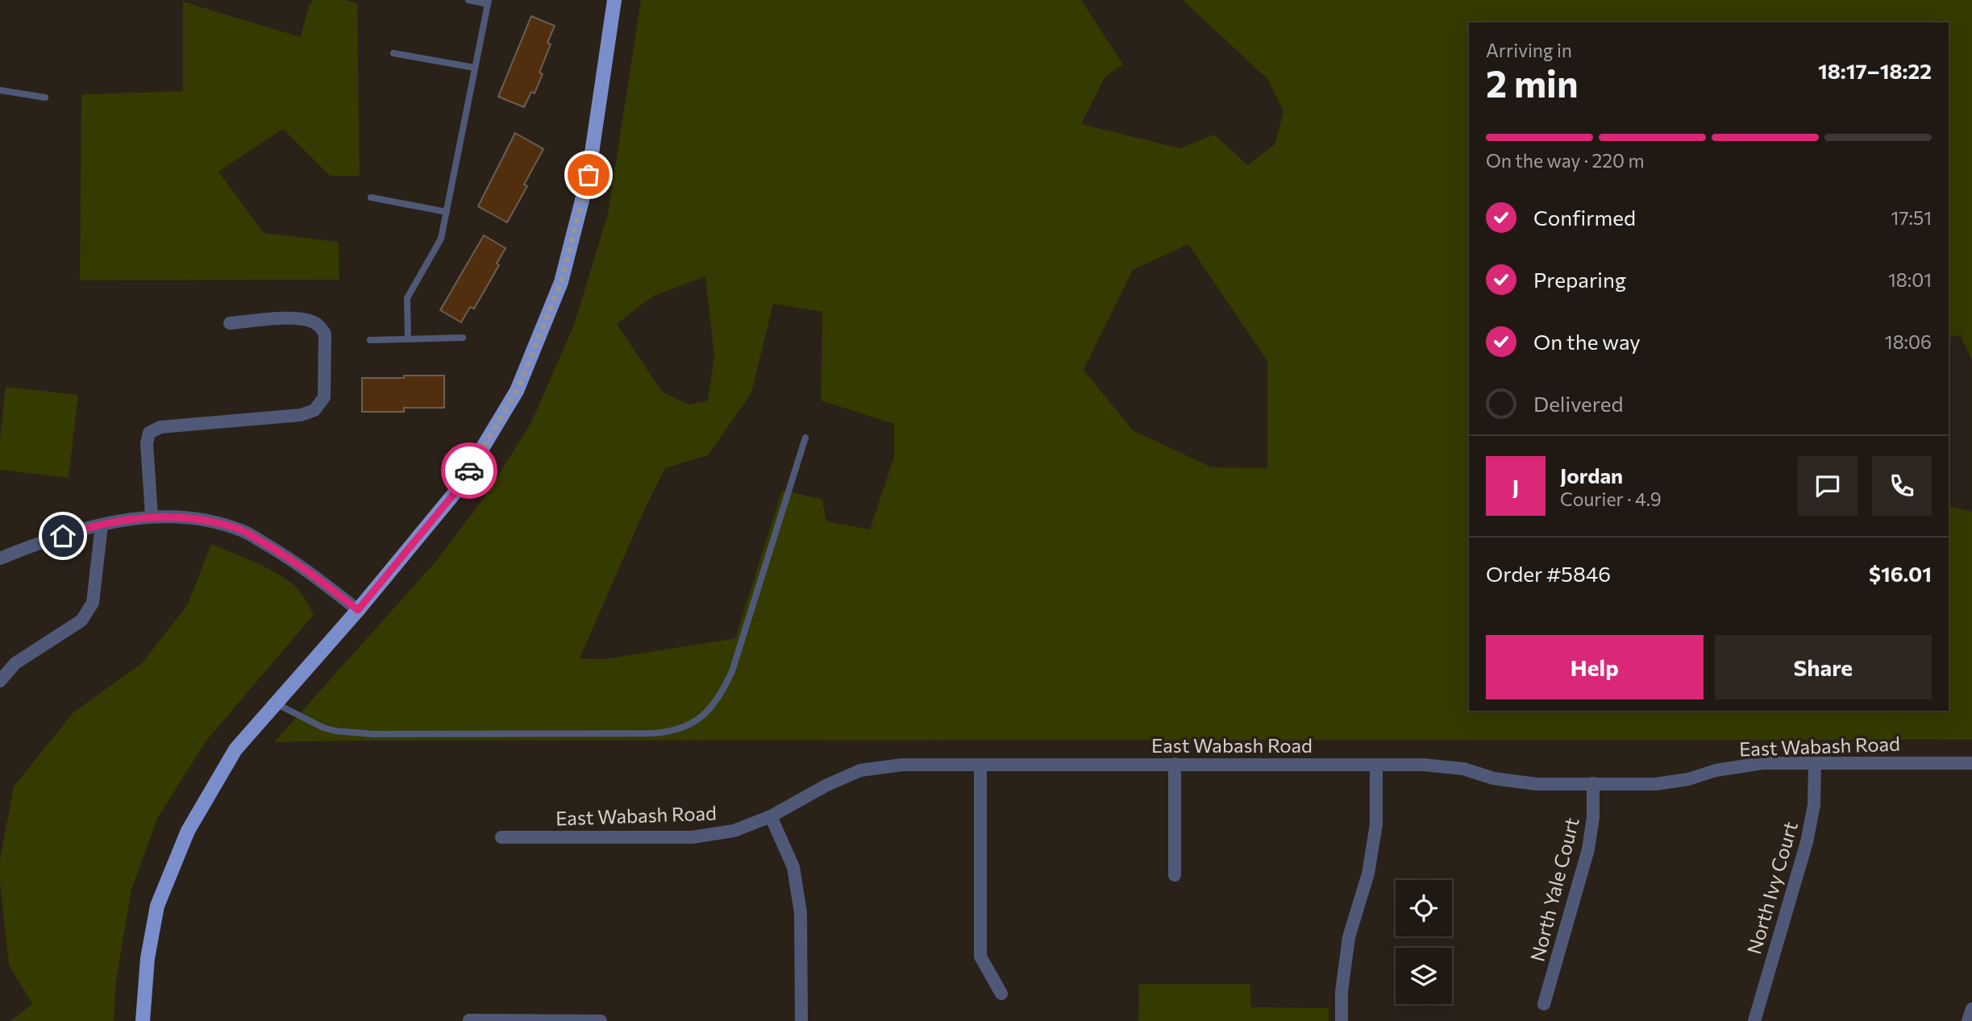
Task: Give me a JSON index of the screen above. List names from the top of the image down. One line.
{"streets":{"street":["East Wabash Road","North Ivy Court","North Yale Court"]},"crossings":[["East Wabash Road","North Ivy Court"],["East Wabash Road","North Yale Court"]],"page":{"heading":["2 min","Arriving in","18:17–18:22"],"panel":["Jordan","Courier · 4.9","Order #5846","$16.01"],"bar":"On the way · 220 m","list":[["Confirmed","17:51"],["Preparing","18:01"],["On the way","18:06"],"Delivered"],"round":"J","buttons":["Help","Share"]}}
